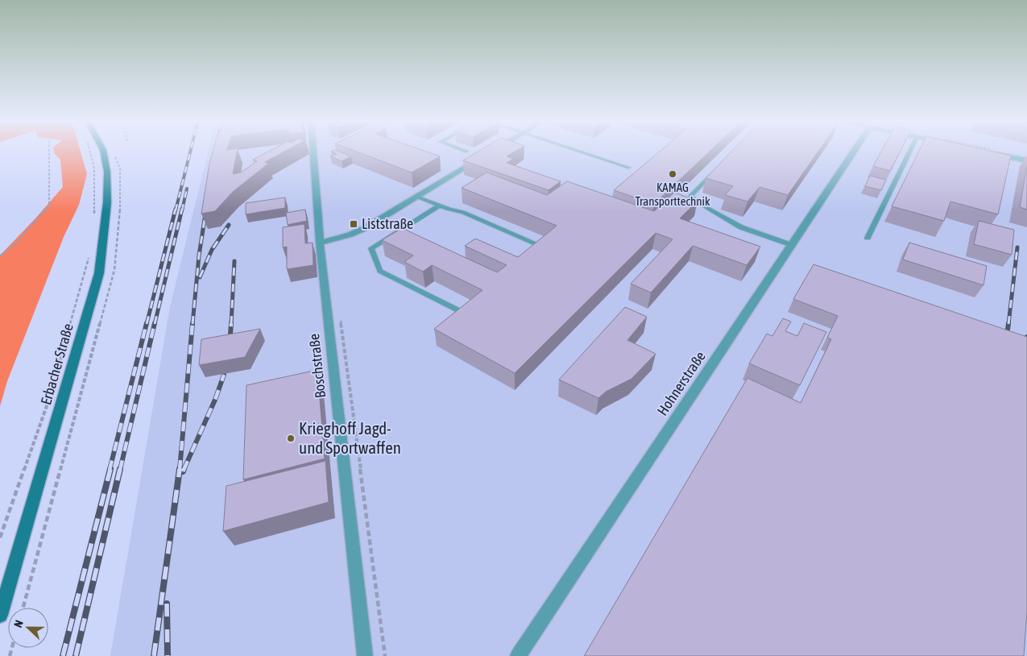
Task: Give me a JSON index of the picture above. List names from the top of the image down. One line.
{"streets":{"main road":["Erbacher Straße"],"street":["Boschstraße","Hohnerstraße"]},"places":{"other":["KAMAG Transporttechnik","Krieghoff Jagd- und Sportwaffen"],"transit":["Liststraße"]},"north":"left"}
